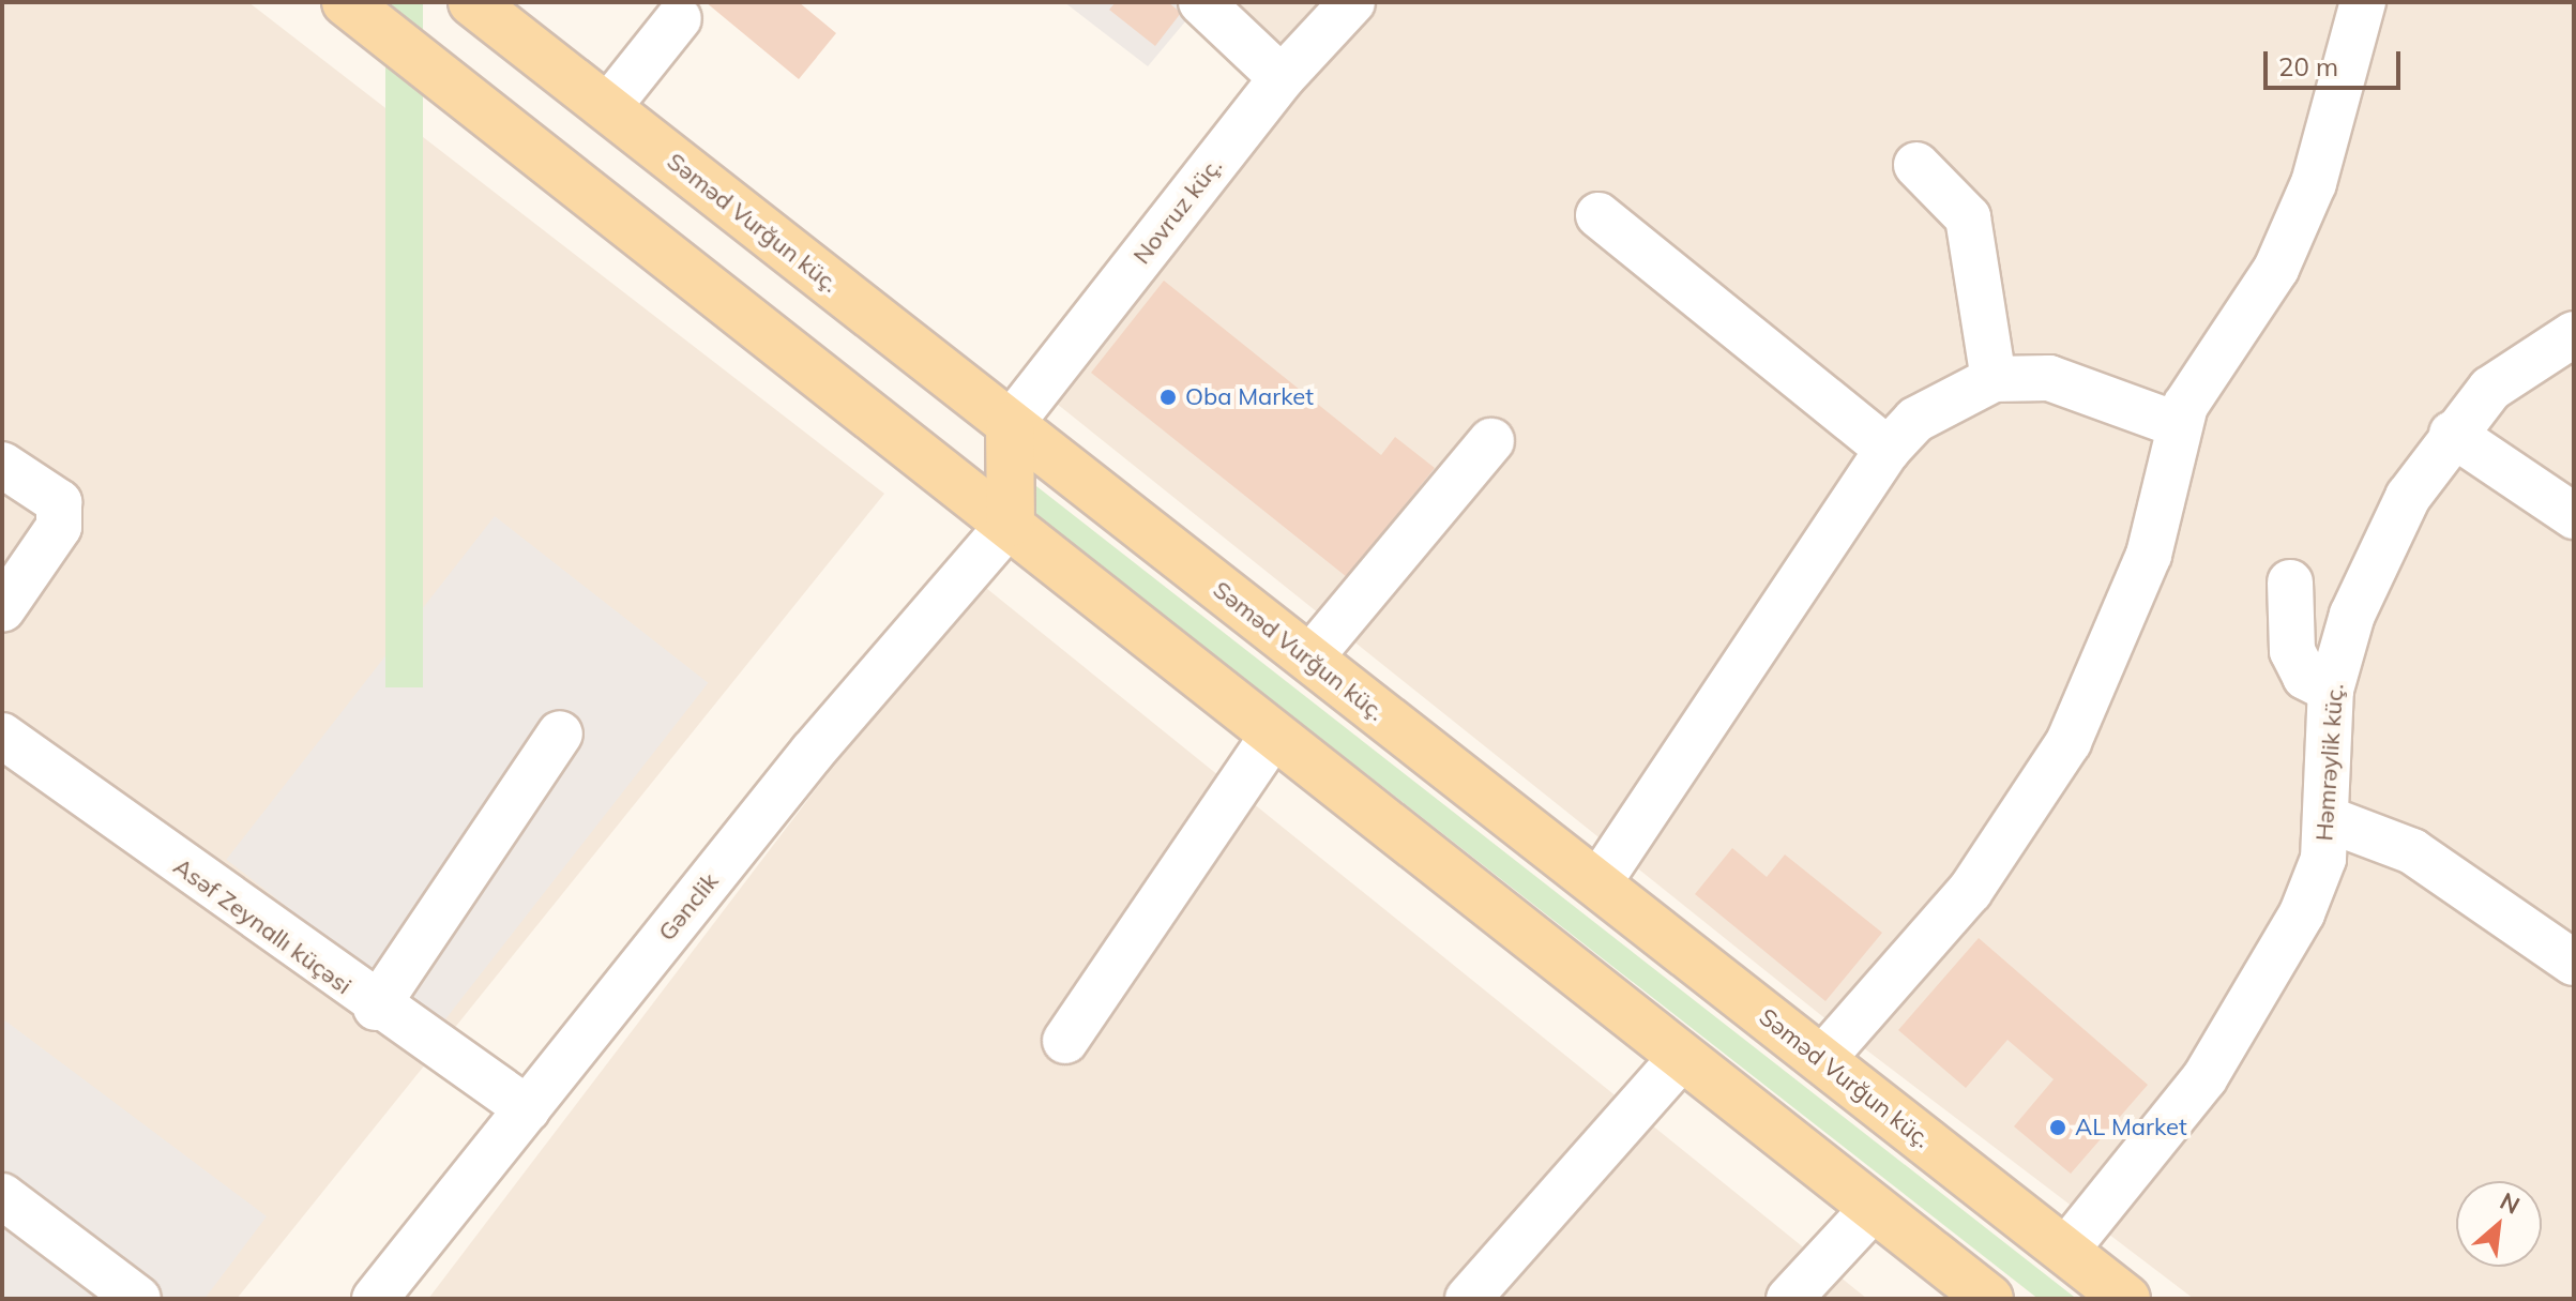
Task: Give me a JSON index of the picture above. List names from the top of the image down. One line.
{"streets":{"main road":["Səməd Vurğun küç."],"street":["Novruz küç.","Həmrəylik küç.","Gənclik","Asəf Zeynallı küçəsi"]},"crossings":[["Novruz küç.","Səməd Vurğun küç."],["Səməd Vurğun küç.","Həmrəylik küç."],["Gənclik","Asəf Zeynallı küçəsi"]],"places":["Oba Market","AL Market"],"scale_bar":"20 m","north":"top right"}
